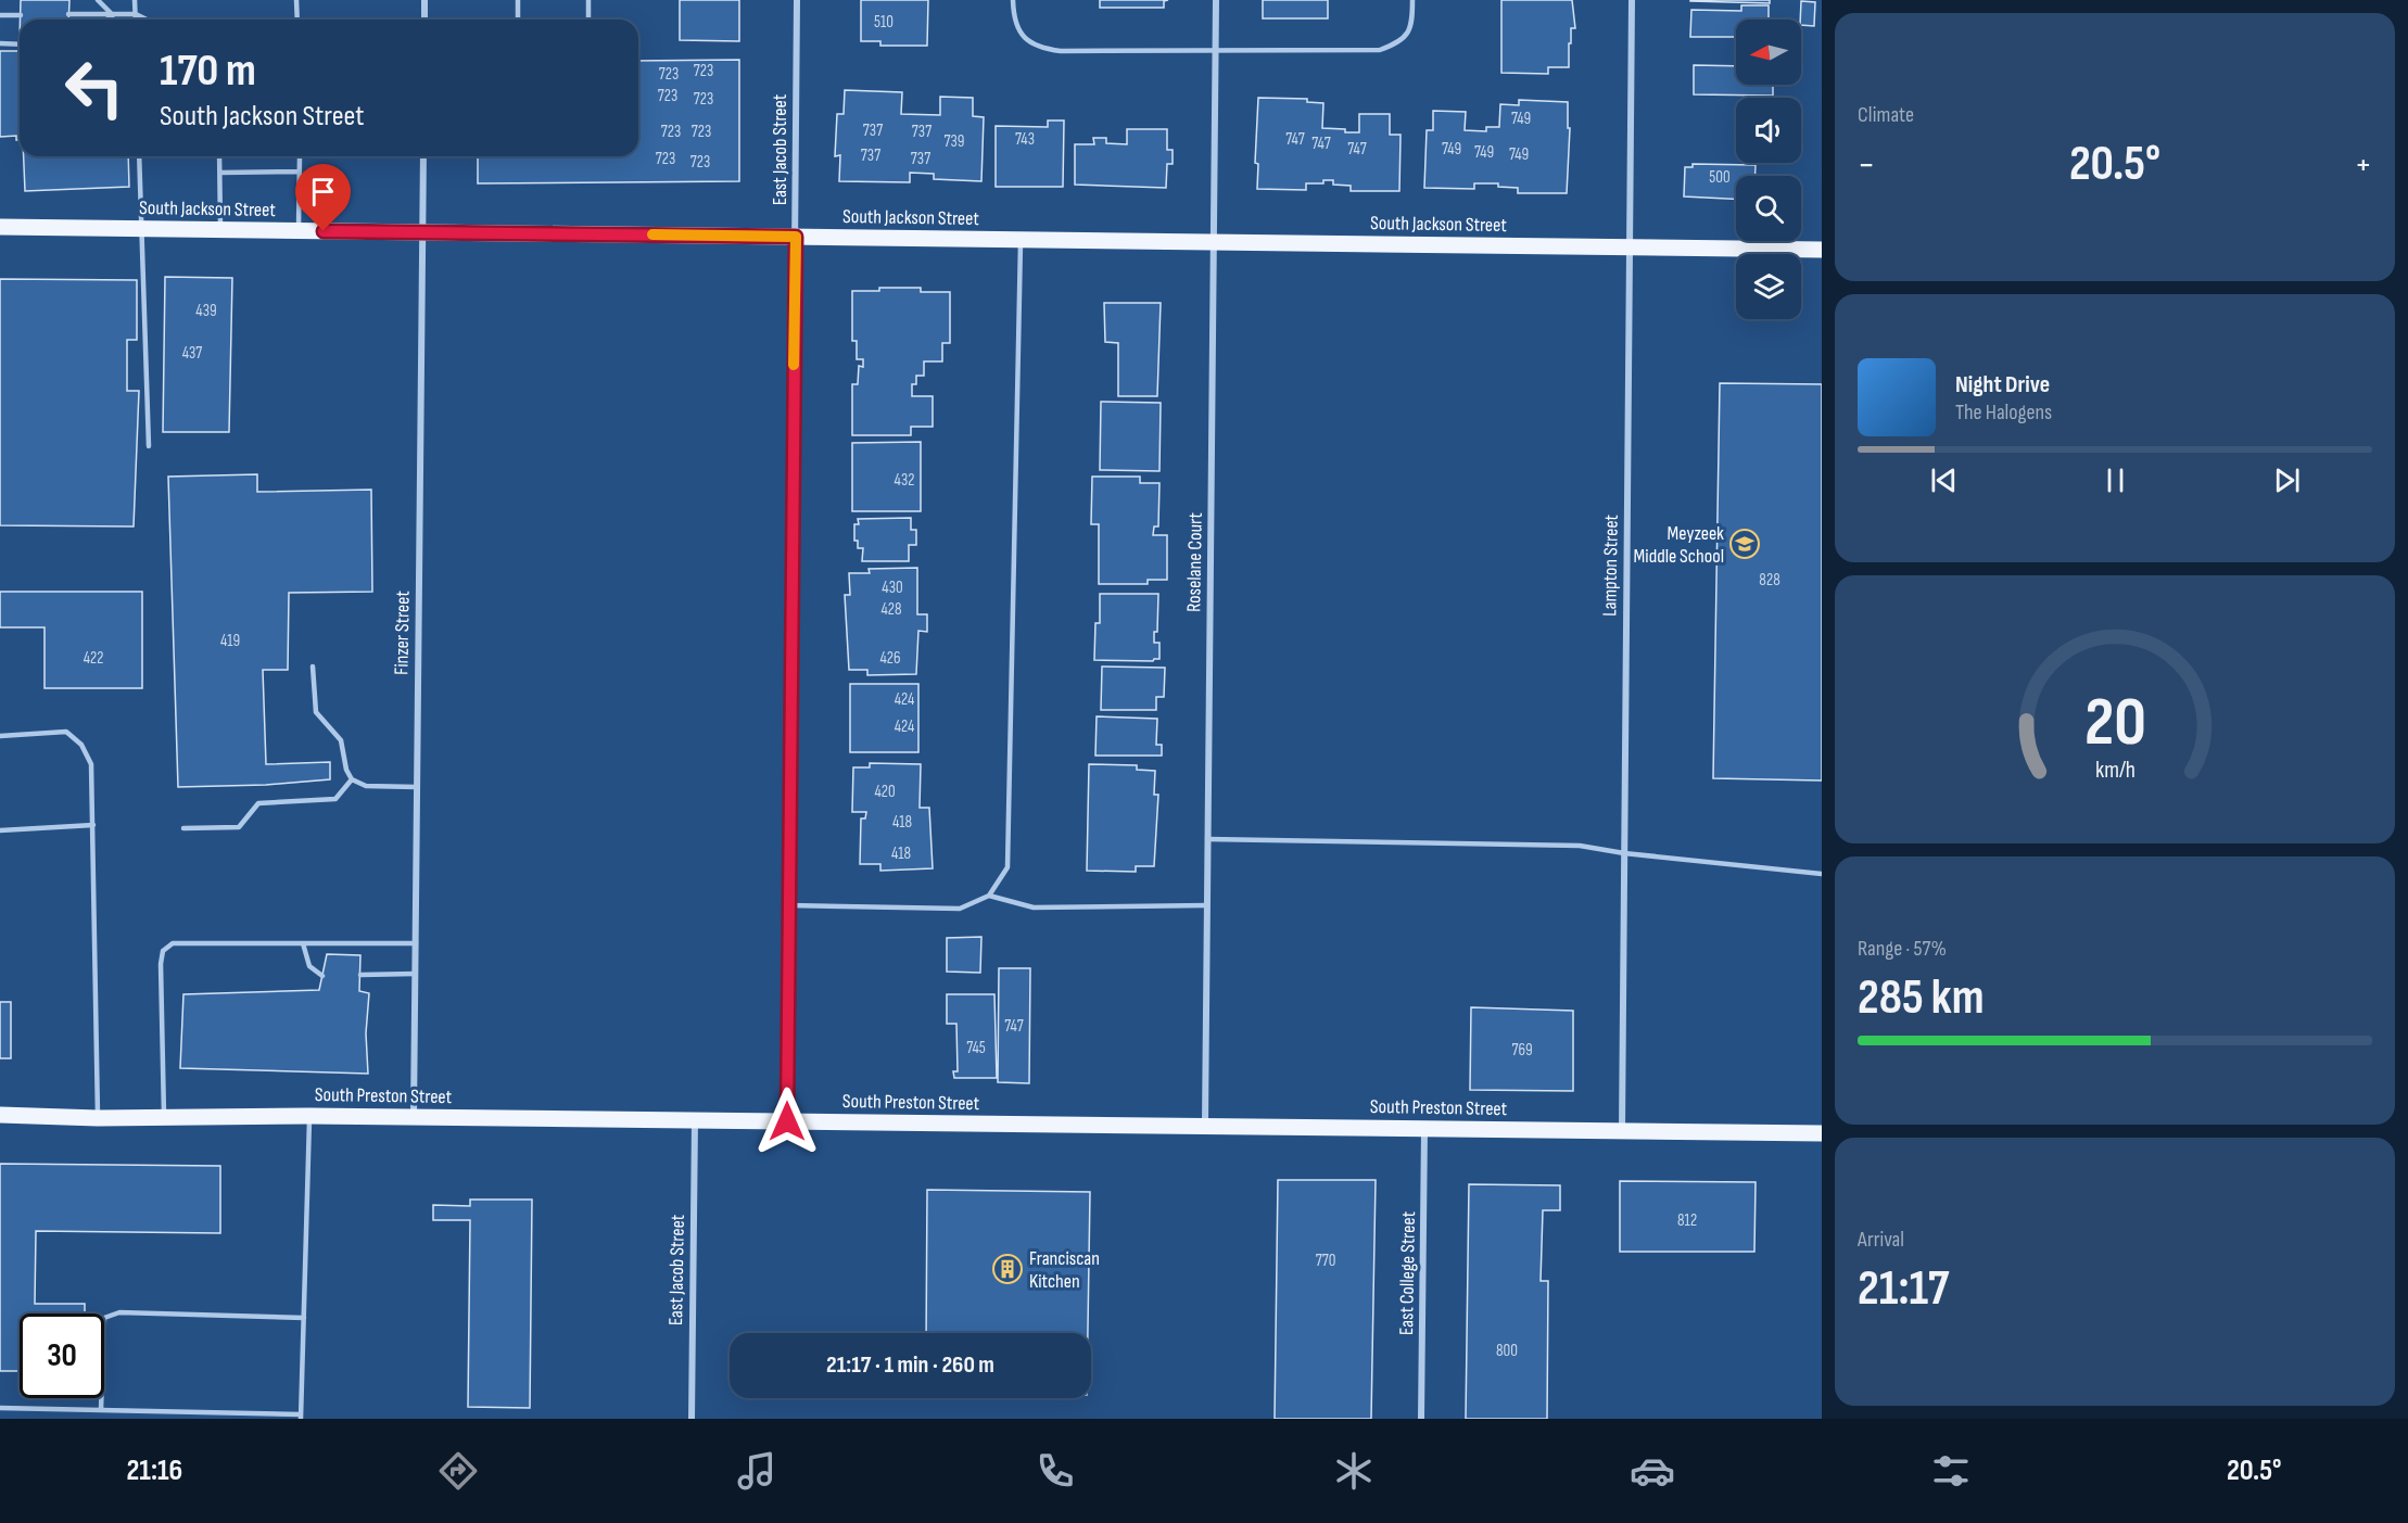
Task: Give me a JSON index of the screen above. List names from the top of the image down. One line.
{"streets":{"main road":["South Jackson Street","South Preston Street"],"street":["East Jacob Street","Roselane Court","Lampton Street","Finzer Street","East College Street"]},"crossings":[["East Jacob Street","South Jackson Street"],["East Jacob Street","South Preston Street"],["South Jackson Street","Roselane Court"],["South Jackson Street","Lampton Street"],["South Jackson Street","Finzer Street"],["Roselane Court","South Preston Street"],["Lampton Street","South Preston Street"],["Finzer Street","South Preston Street"],["South Preston Street","East College Street"]],"places":{"school or university":["Meyzeek Middle School"],"building":["Franciscan Kitchen"]},"house_numbers":["510","723","723","723","723","749","737","723","723","737","743","747","739","747","747","749","749","749","737","723","737","723","500","439","437","432","828","430","428","419","422","426","424","424","420","418","418","747","745","769","812","770","800"],"north":"left","page":{"tile":["Climate",["Range · 57%","285 km"],["Arrival","21:17"]],"turn":["170 m","South Jackson Street"],"heat":["−","20.5°","+"],"song":["Night Drive","The Halogens"],"limit":"30","trip":"21:17 · 1 min · 260 m","tabs":["21:16","20.5°"],"gauge":["20","km/h"]}}
